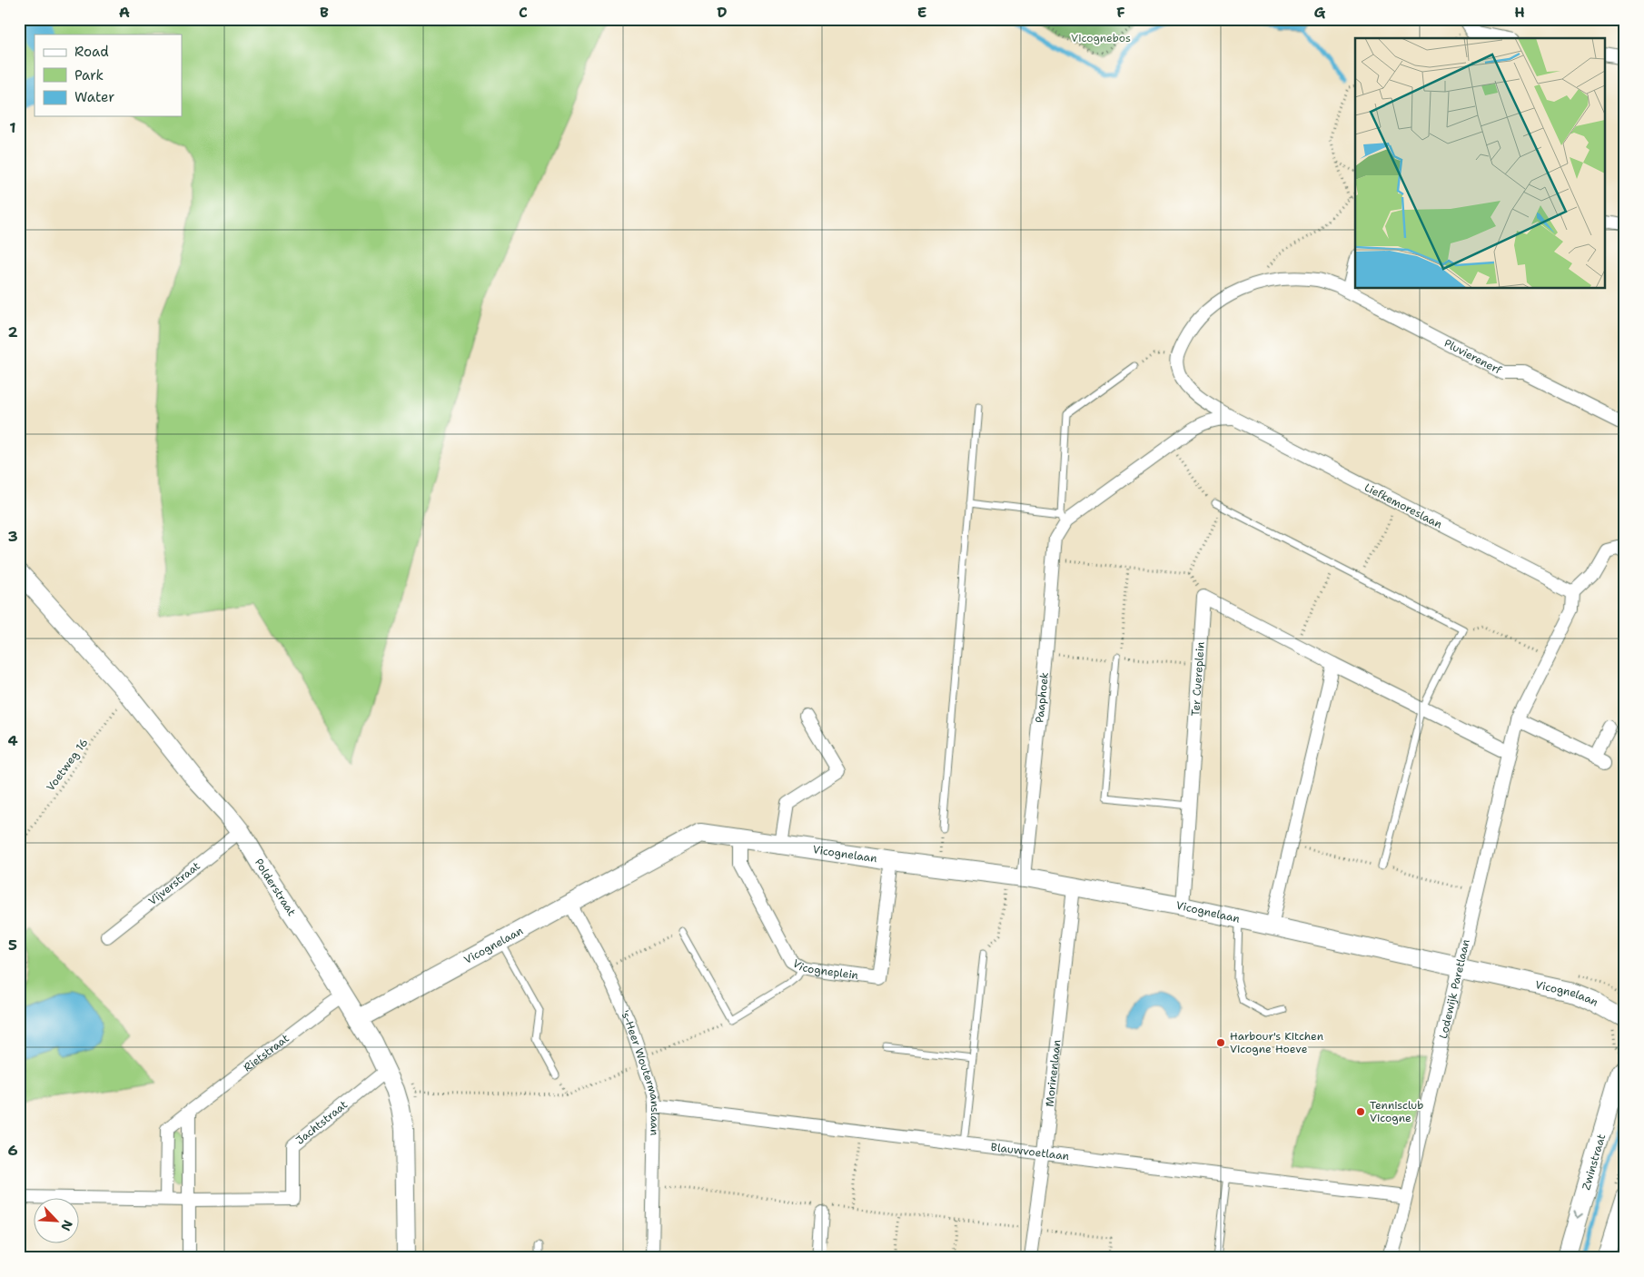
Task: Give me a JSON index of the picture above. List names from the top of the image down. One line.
{"streets":{"street":["Pluvierenerf","Liefkemoreslaan","Ter Cuereplein","Paaphoek","Vicognelaan","Vijverstraat","Polderstraat","Vicogneplein","Lodewijk Paretlaan","Rietstraat","Morinenlaan","'s-Heer Woutermanslaan","Jachtstraat","Blauwvoetlaan","Zwinstraat"],"path":["Voetweg 16"]},"crossings":[["Liefkemoreslaan","Paaphoek"],["Liefkemoreslaan","Lodewijk Paretlaan"],["Ter Cuereplein","Vicognelaan"],["Ter Cuereplein","Lodewijk Paretlaan"],["Paaphoek","Vicognelaan"],["Voetweg 16","Polderstraat"],["Vicognelaan","Polderstraat"],["Vicognelaan","Vicogneplein"],["Vicognelaan","Lodewijk Paretlaan"],["Vicognelaan","Morinenlaan"],["Vicognelaan","'s-Heer Woutermanslaan"],["Vijverstraat","Polderstraat"],["Polderstraat","Rietstraat"],["Polderstraat","Jachtstraat"],["Lodewijk Paretlaan","Blauwvoetlaan"],["Morinenlaan","Blauwvoetlaan"],["'s-Heer Woutermanslaan","Blauwvoetlaan"]],"parks":["Vicognebos"],"places":["Harbour's Kitchen Vicogne Hoeve","Tennisclub Vicogne"],"legend":["Road","Park","Water"],"north":"bottom right","grid":{"columns":["A","B","C","D","E","F","G","H"],"rows":["1","2","3","4","5","6"]}}
